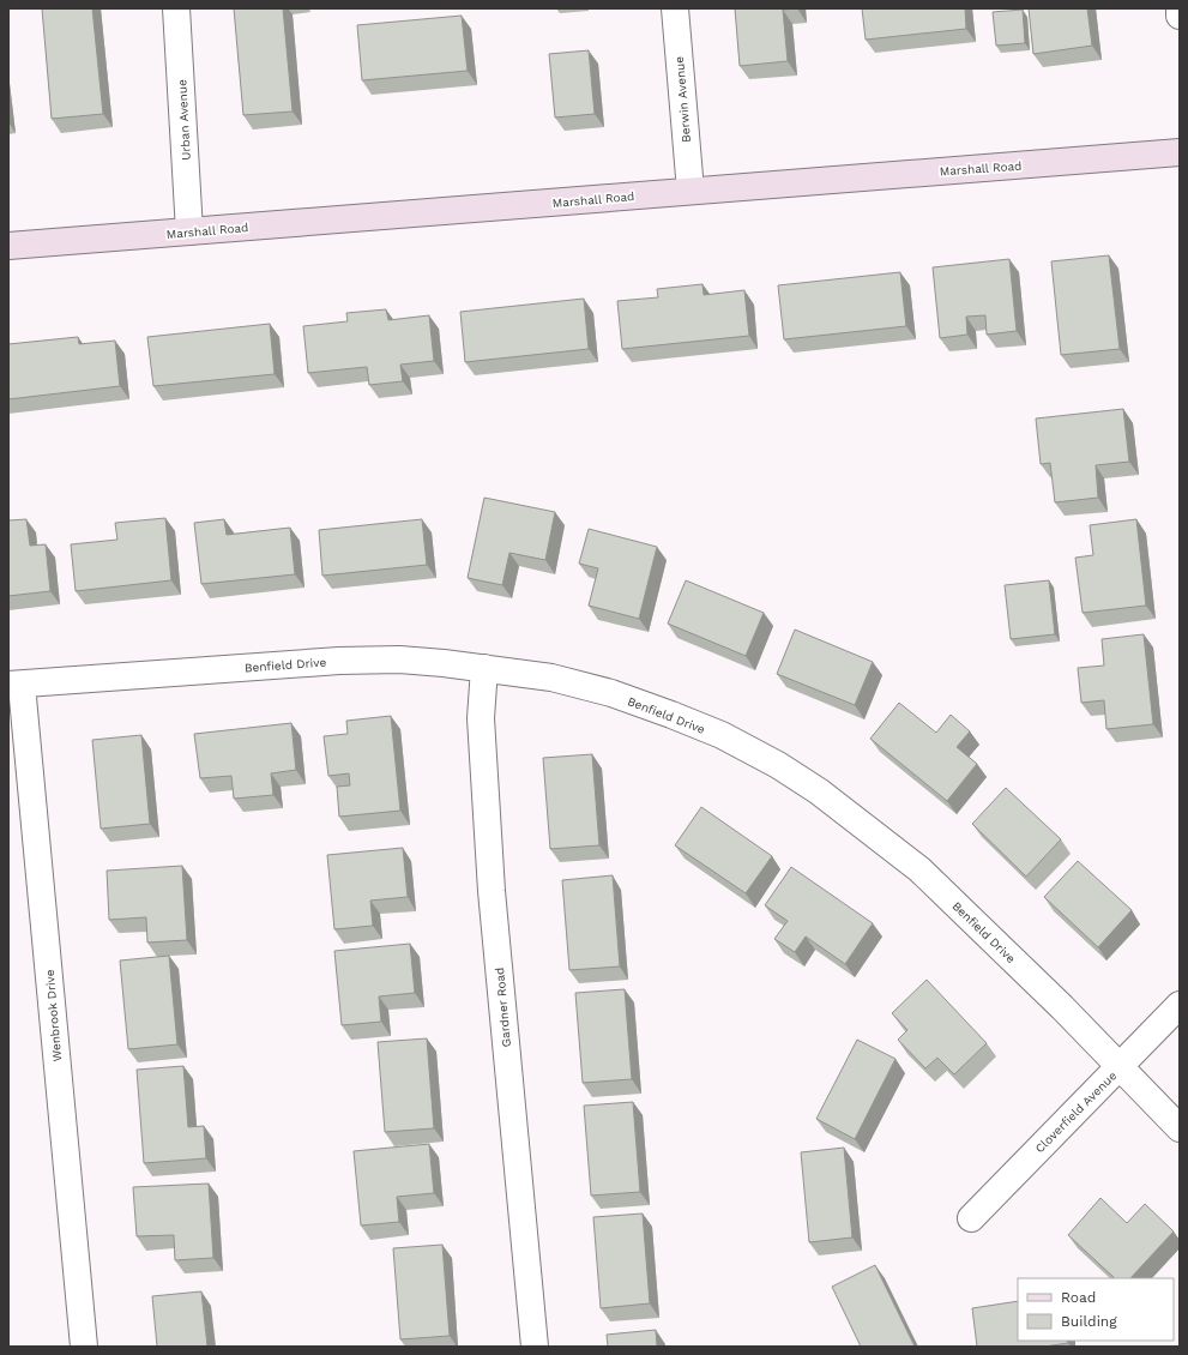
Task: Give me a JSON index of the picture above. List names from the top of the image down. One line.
{"streets":{"street":["Berwin Avenue","Urban Avenue","Marshall Road","Benfield Drive","Gardner Road","Wenbrook Drive","Cloverfield Avenue"]},"crossings":[["Berwin Avenue","Marshall Road"],["Urban Avenue","Marshall Road"],["Benfield Drive","Gardner Road"],["Benfield Drive","Wenbrook Drive"],["Benfield Drive","Cloverfield Avenue"]],"legend":["Road","Building"]}
